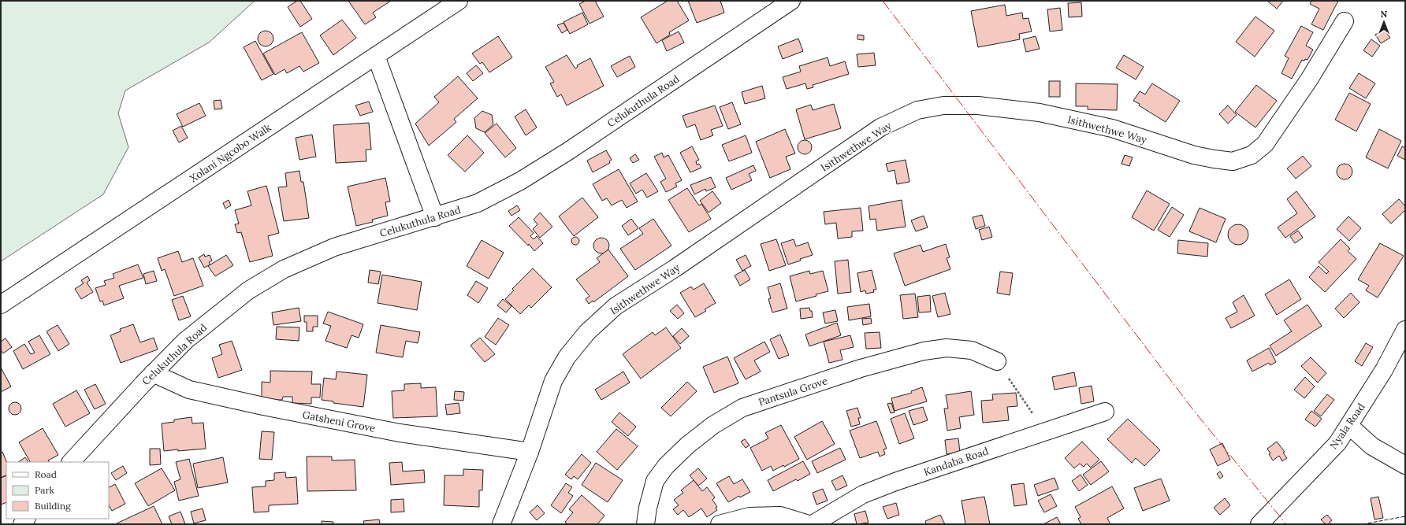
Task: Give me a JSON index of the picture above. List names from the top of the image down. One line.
{"streets":{"street":["Celukuthula Road","Isithwethwe Way","Xolani Ngcobo Walk","Pantsula Grove","Gatsheni Grove","Nyala Road","Kandaba Road"]},"crossings":[["Celukuthula Road","Gatsheni Grove"],["Isithwethwe Way","Gatsheni Grove"]],"legend":["Road","Park","Building"],"north":"top"}
